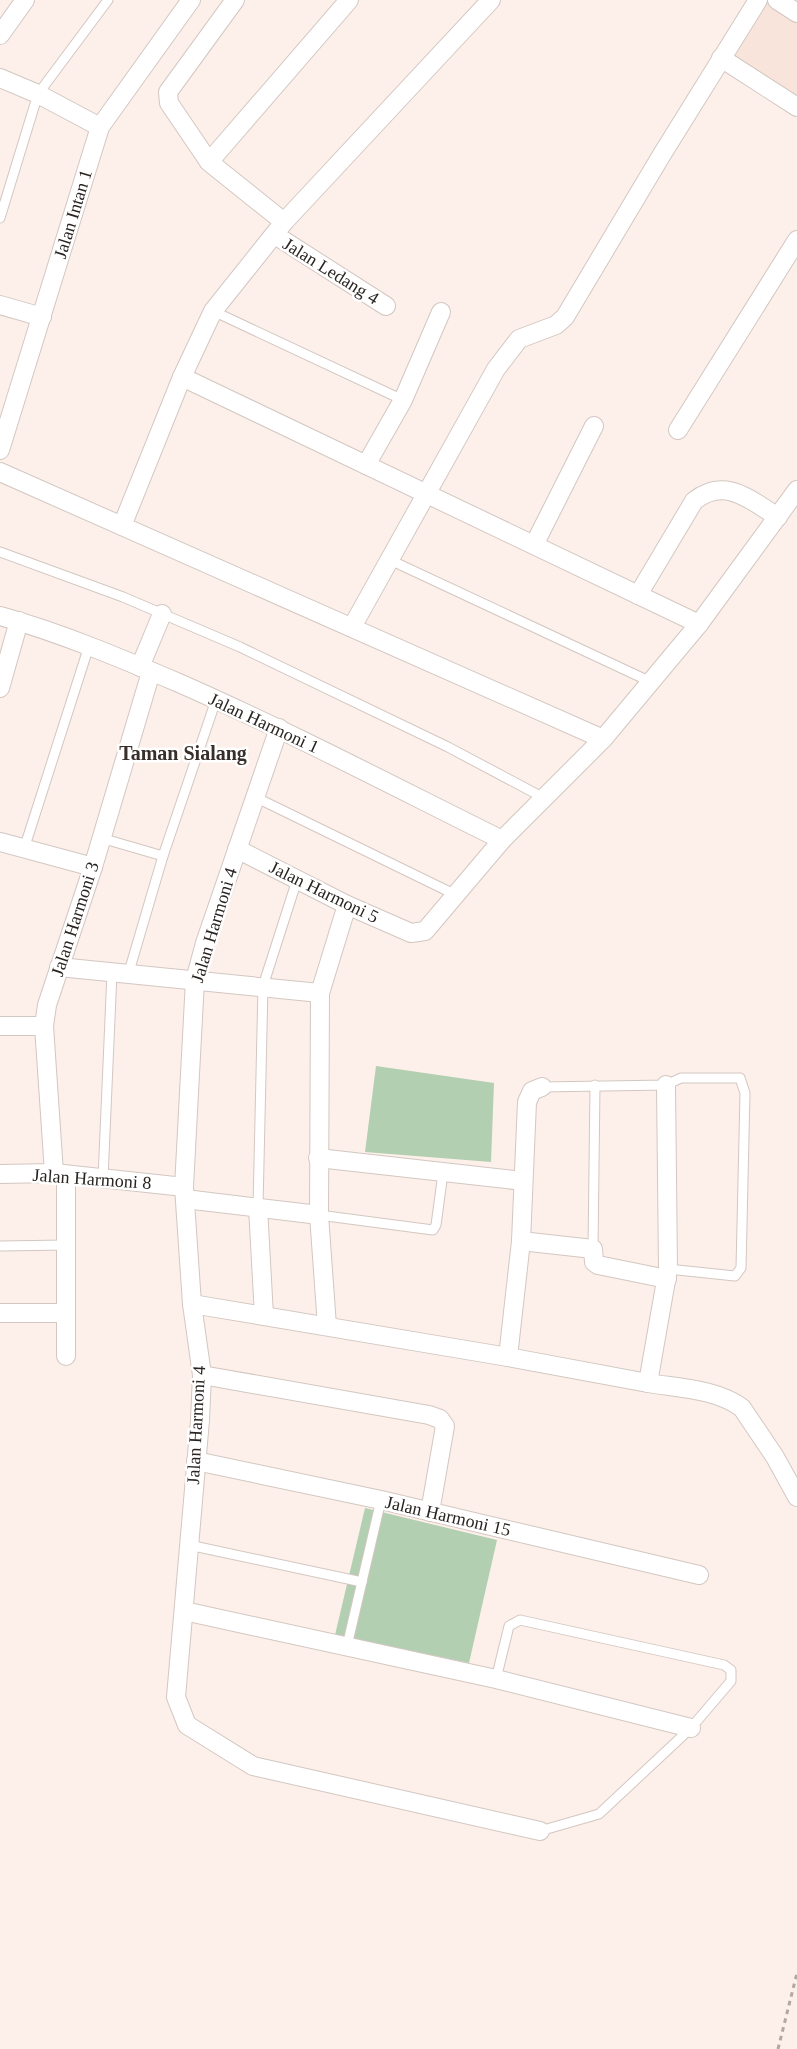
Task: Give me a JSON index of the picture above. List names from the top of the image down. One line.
{"streets":{"street":["Jalan Intan 1","Jalan Ledang 4","Jalan Harmoni 1","Jalan Harmoni 5","Jalan Harmoni 3","Jalan Harmoni 4","Jalan Harmoni 8","Jalan Harmoni 15"]},"crossings":[["Jalan Harmoni 1","Jalan Harmoni 3"],["Jalan Harmoni 1","Jalan Harmoni 4"],["Jalan Harmoni 5","Jalan Harmoni 4"],["Jalan Harmoni 3","Jalan Harmoni 8"],["Jalan Harmoni 4","Jalan Harmoni 8"],["Jalan Harmoni 4","Jalan Harmoni 15"]],"districts":["Taman Sialang"]}
